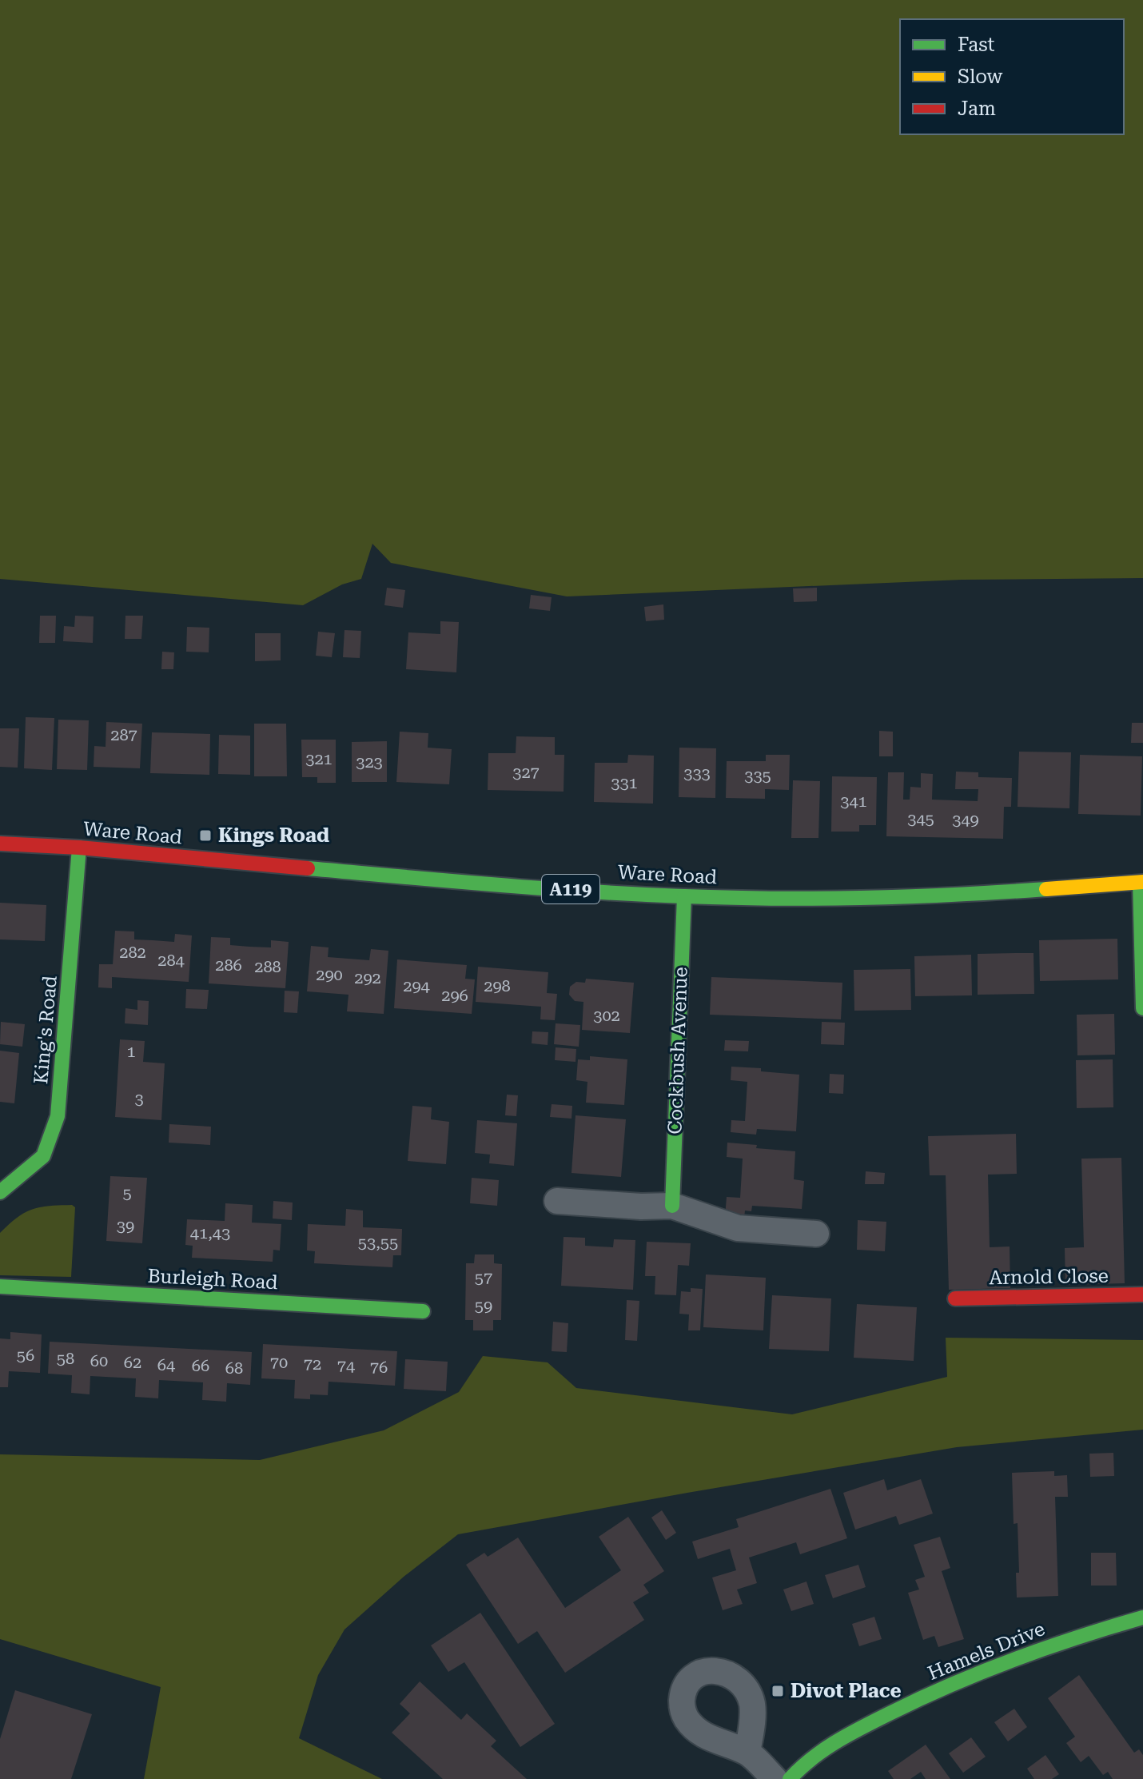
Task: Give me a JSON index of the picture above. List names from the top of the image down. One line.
{"streets":{"street":["Ware Road","A119","King's Road","Cockbush Avenue","Arnold Close","Burleigh Road","Hamels Drive"]},"crossings":[["Ware Road","King's Road"],["Ware Road","Cockbush Avenue"]],"places":{"transit":["Kings Road","Divot Place"]},"house_numbers":["287","321","323","327","333","335","331","341","345","349","282","284","286","288","290","292","294","298","296","302","1","3","5","39","41,43","53,55","57","59","56","58","60","62","70","72","64","66","74","76","68"],"legend":["Fast","Slow","Jam"]}
